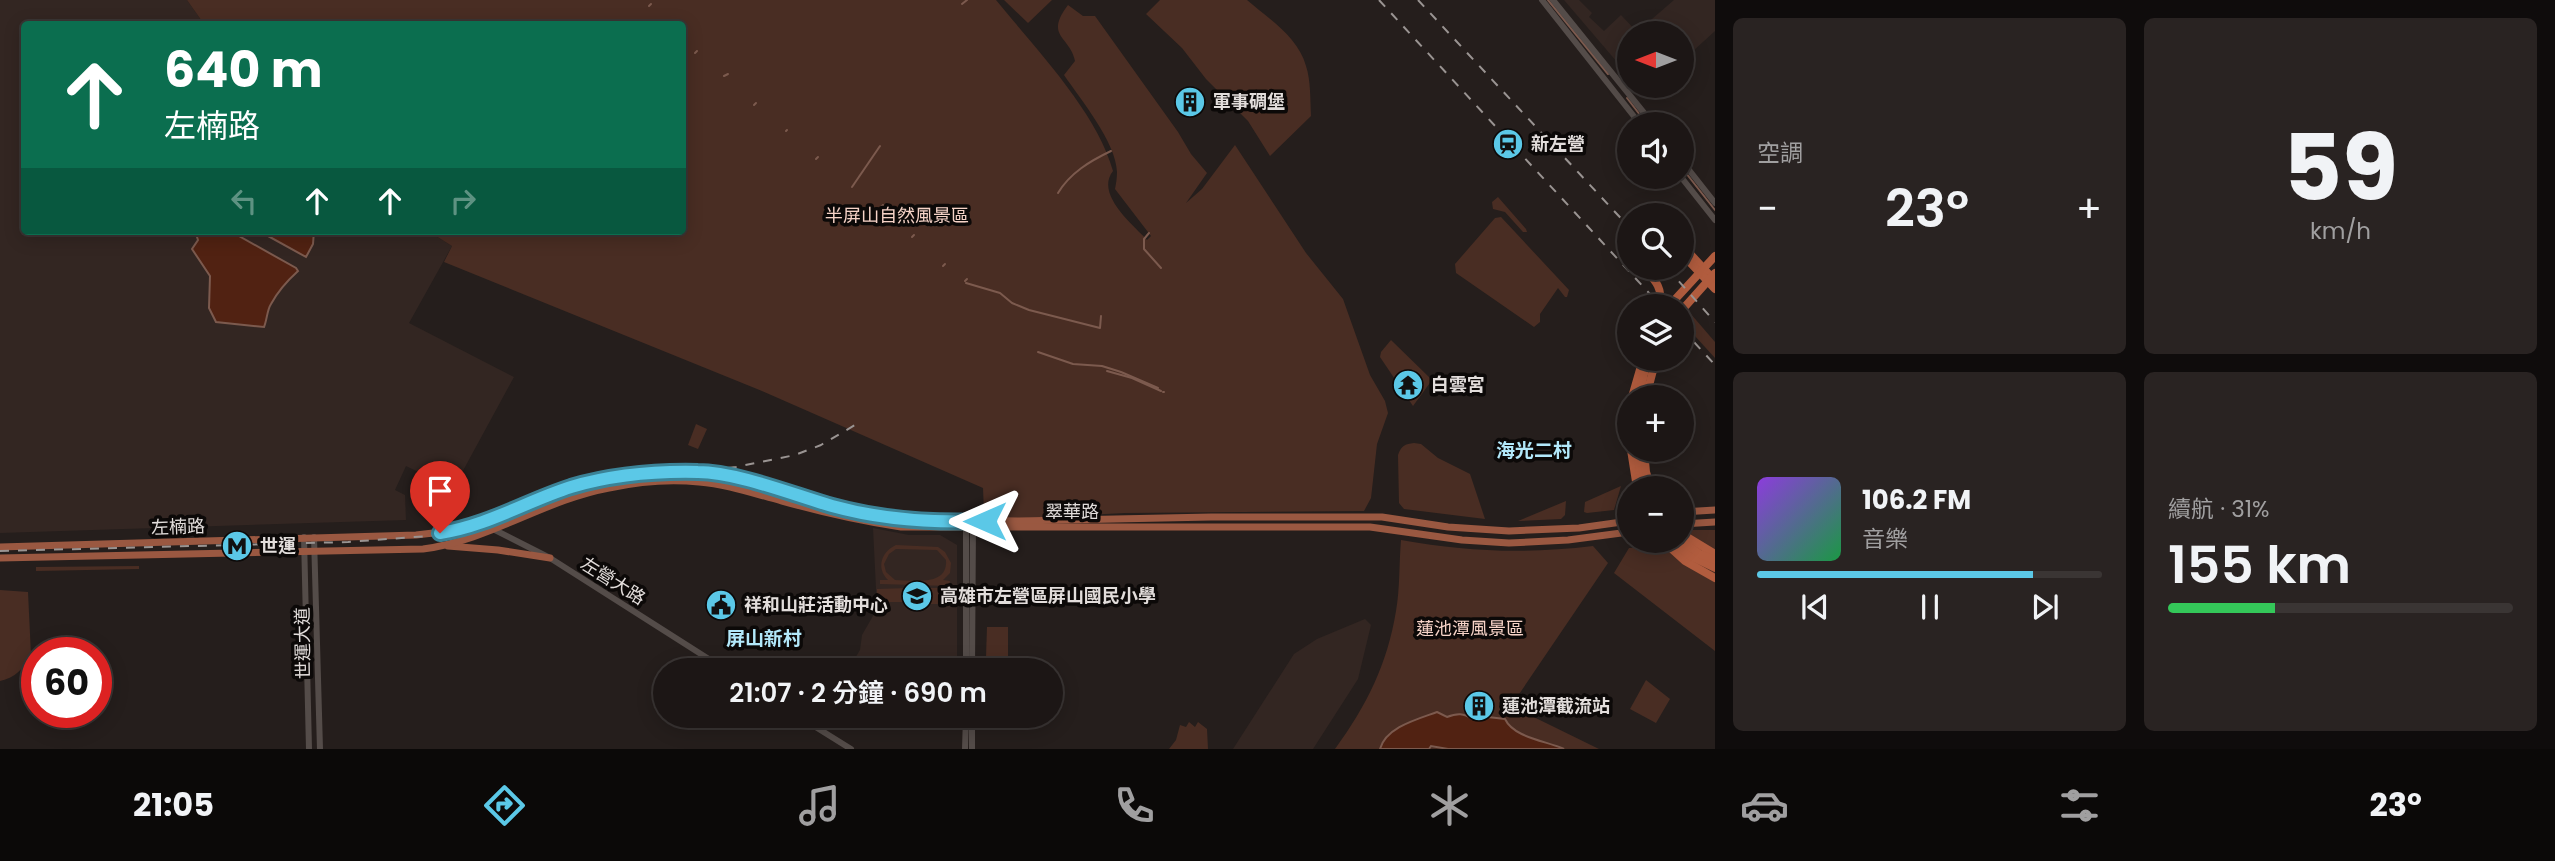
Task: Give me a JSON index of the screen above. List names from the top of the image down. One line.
{"streets":{"main road":["翠華路","左楠路"],"street":["左營大路","世運大道"]},"crossings":[["翠華路","左楠路"],["翠華路","左營大路"],["左楠路","左營大路"],["左楠路","世運大道"]],"districts":["海光二村","屏山新村"],"parks":["半屏山自然風景區","蓮池潭風景區"],"places":{"building":["軍事碉堡","蓮池潭截流站"],"station":["新左營"],"temple":["白雲宮"],"metro station":["世運"],"school or university":["高雄市左營區屏山國民小學"],"public building":["祥和山莊活動中心"]},"north":"left","page":{"tile":["空調",["59","km/h"],["續航 · 31%","155 km"]],"map_buttons":["+","−"],"turn":["640 m","左楠路"],"heat":["−","23°","+"],"song":["106.2 FM","音樂"],"limit":"60","trip":"21:07 · 2 分鐘 · 690 m","tabs":["21:05","23°"]}}
